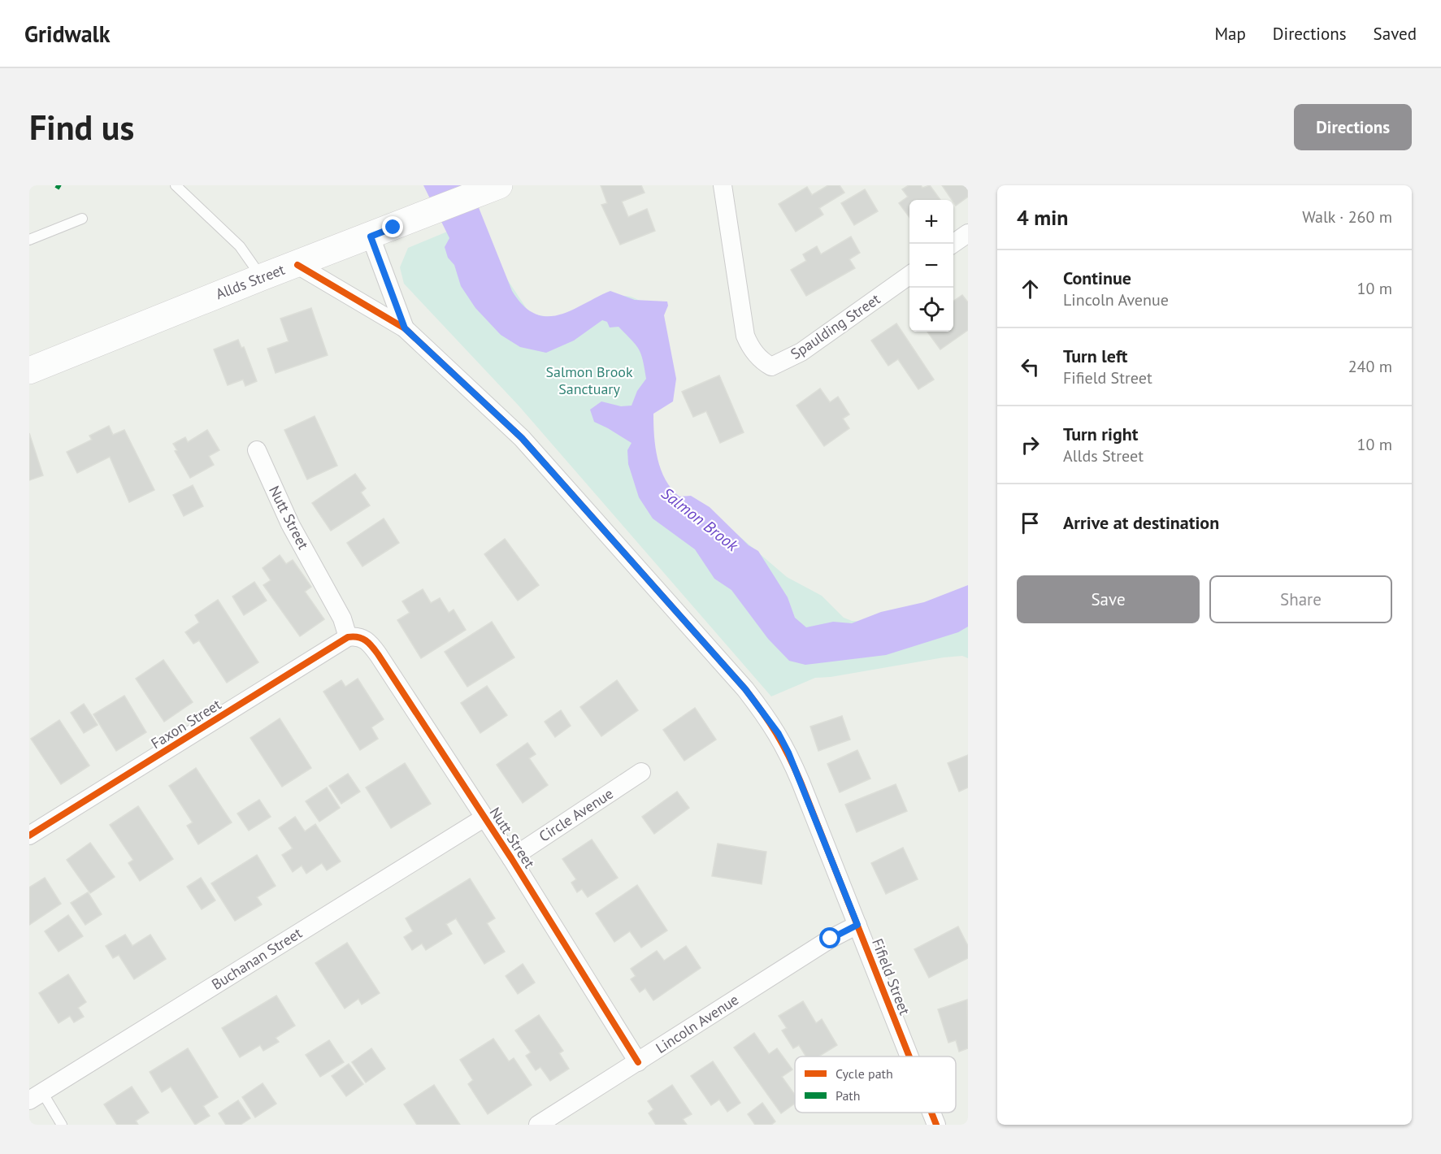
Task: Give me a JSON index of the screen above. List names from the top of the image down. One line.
{"streets":{"street":["Allds Street","Spaulding Street","Nutt Street","Faxon Street","Circle Avenue","Buchanan Street","Fifield Street","Lincoln Avenue"]},"crossings":[["Allds Street","Fifield Street"],["Nutt Street","Faxon Street"],["Nutt Street","Circle Avenue"],["Nutt Street","Buchanan Street"],["Nutt Street","Lincoln Avenue"],["Fifield Street","Lincoln Avenue"]],"water":["Salmon Brook"],"parks":["Salmon Brook Sanctuary"],"legend":["Cycle path","Path"],"page":{"header":"Gridwalk","nav":["Map","Directions","Saved"],"buttons":["Directions",["Save","Share"]],"title":"Find us","heading":["4 min","Walk · 260 m"],"map_buttons":["+","−"],"list":[["Continue","Lincoln Avenue","10 m"],["Turn left","Fifield Street","240 m"],["Turn right","Allds Street","10 m"],"Arrive at destination"]}}
